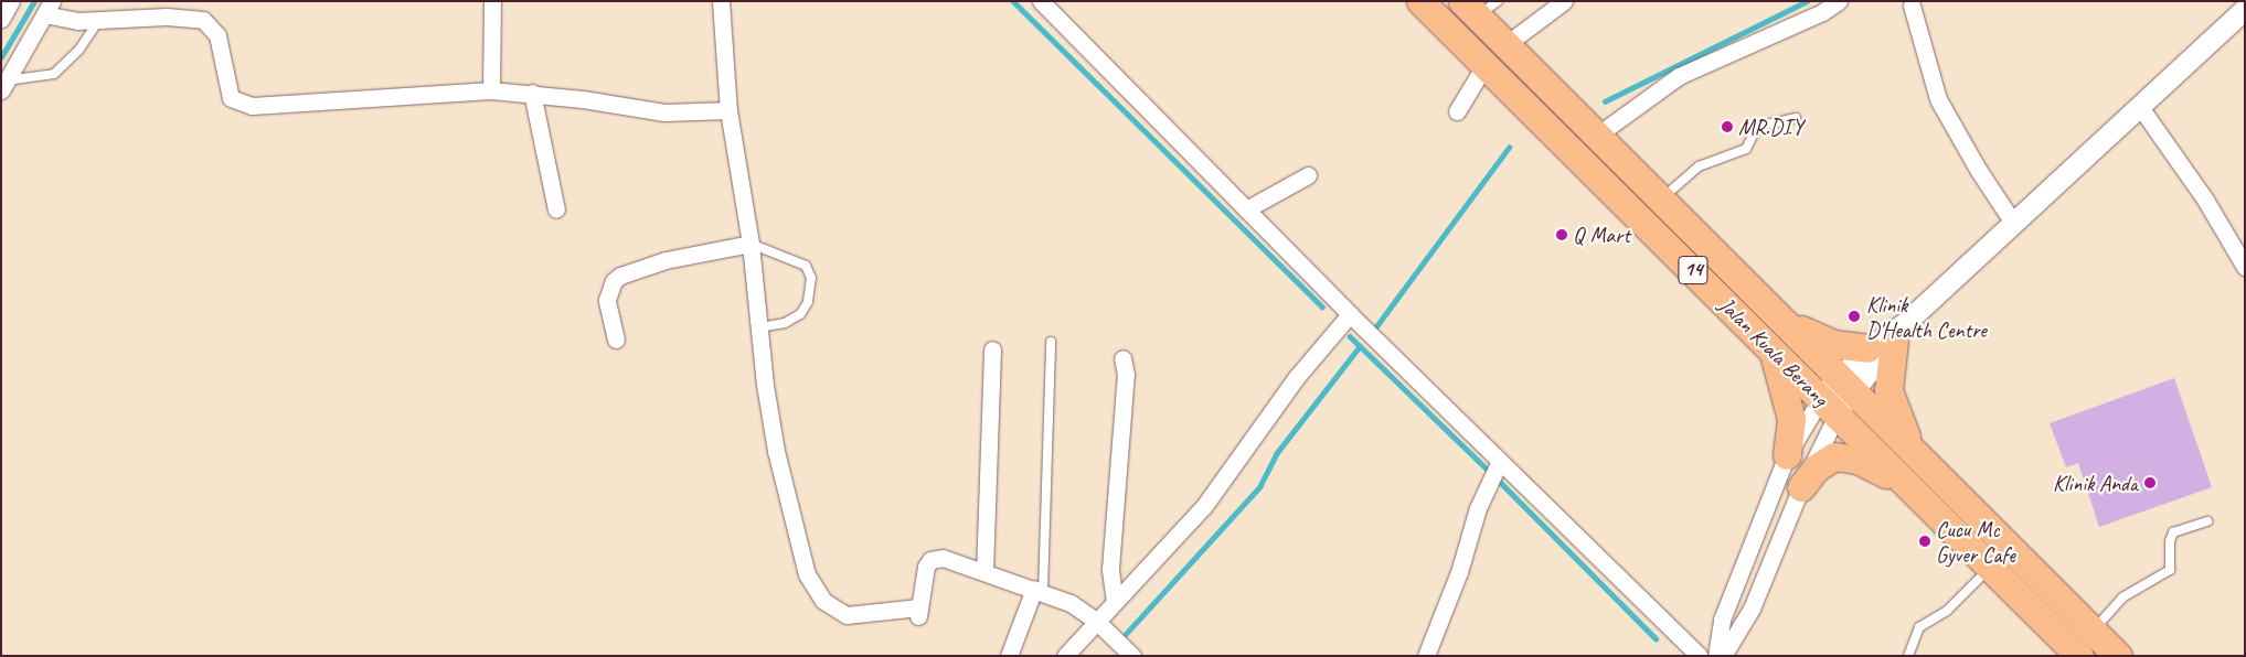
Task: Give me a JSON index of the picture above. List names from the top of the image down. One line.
{"streets":{"highway":["14","Jalan Kuala Berang"]},"places":["MR.DIY","Q Mart","Klinik D'Health Centre","Klinik Anda","Cucu Mc Gyver Cafe"]}
